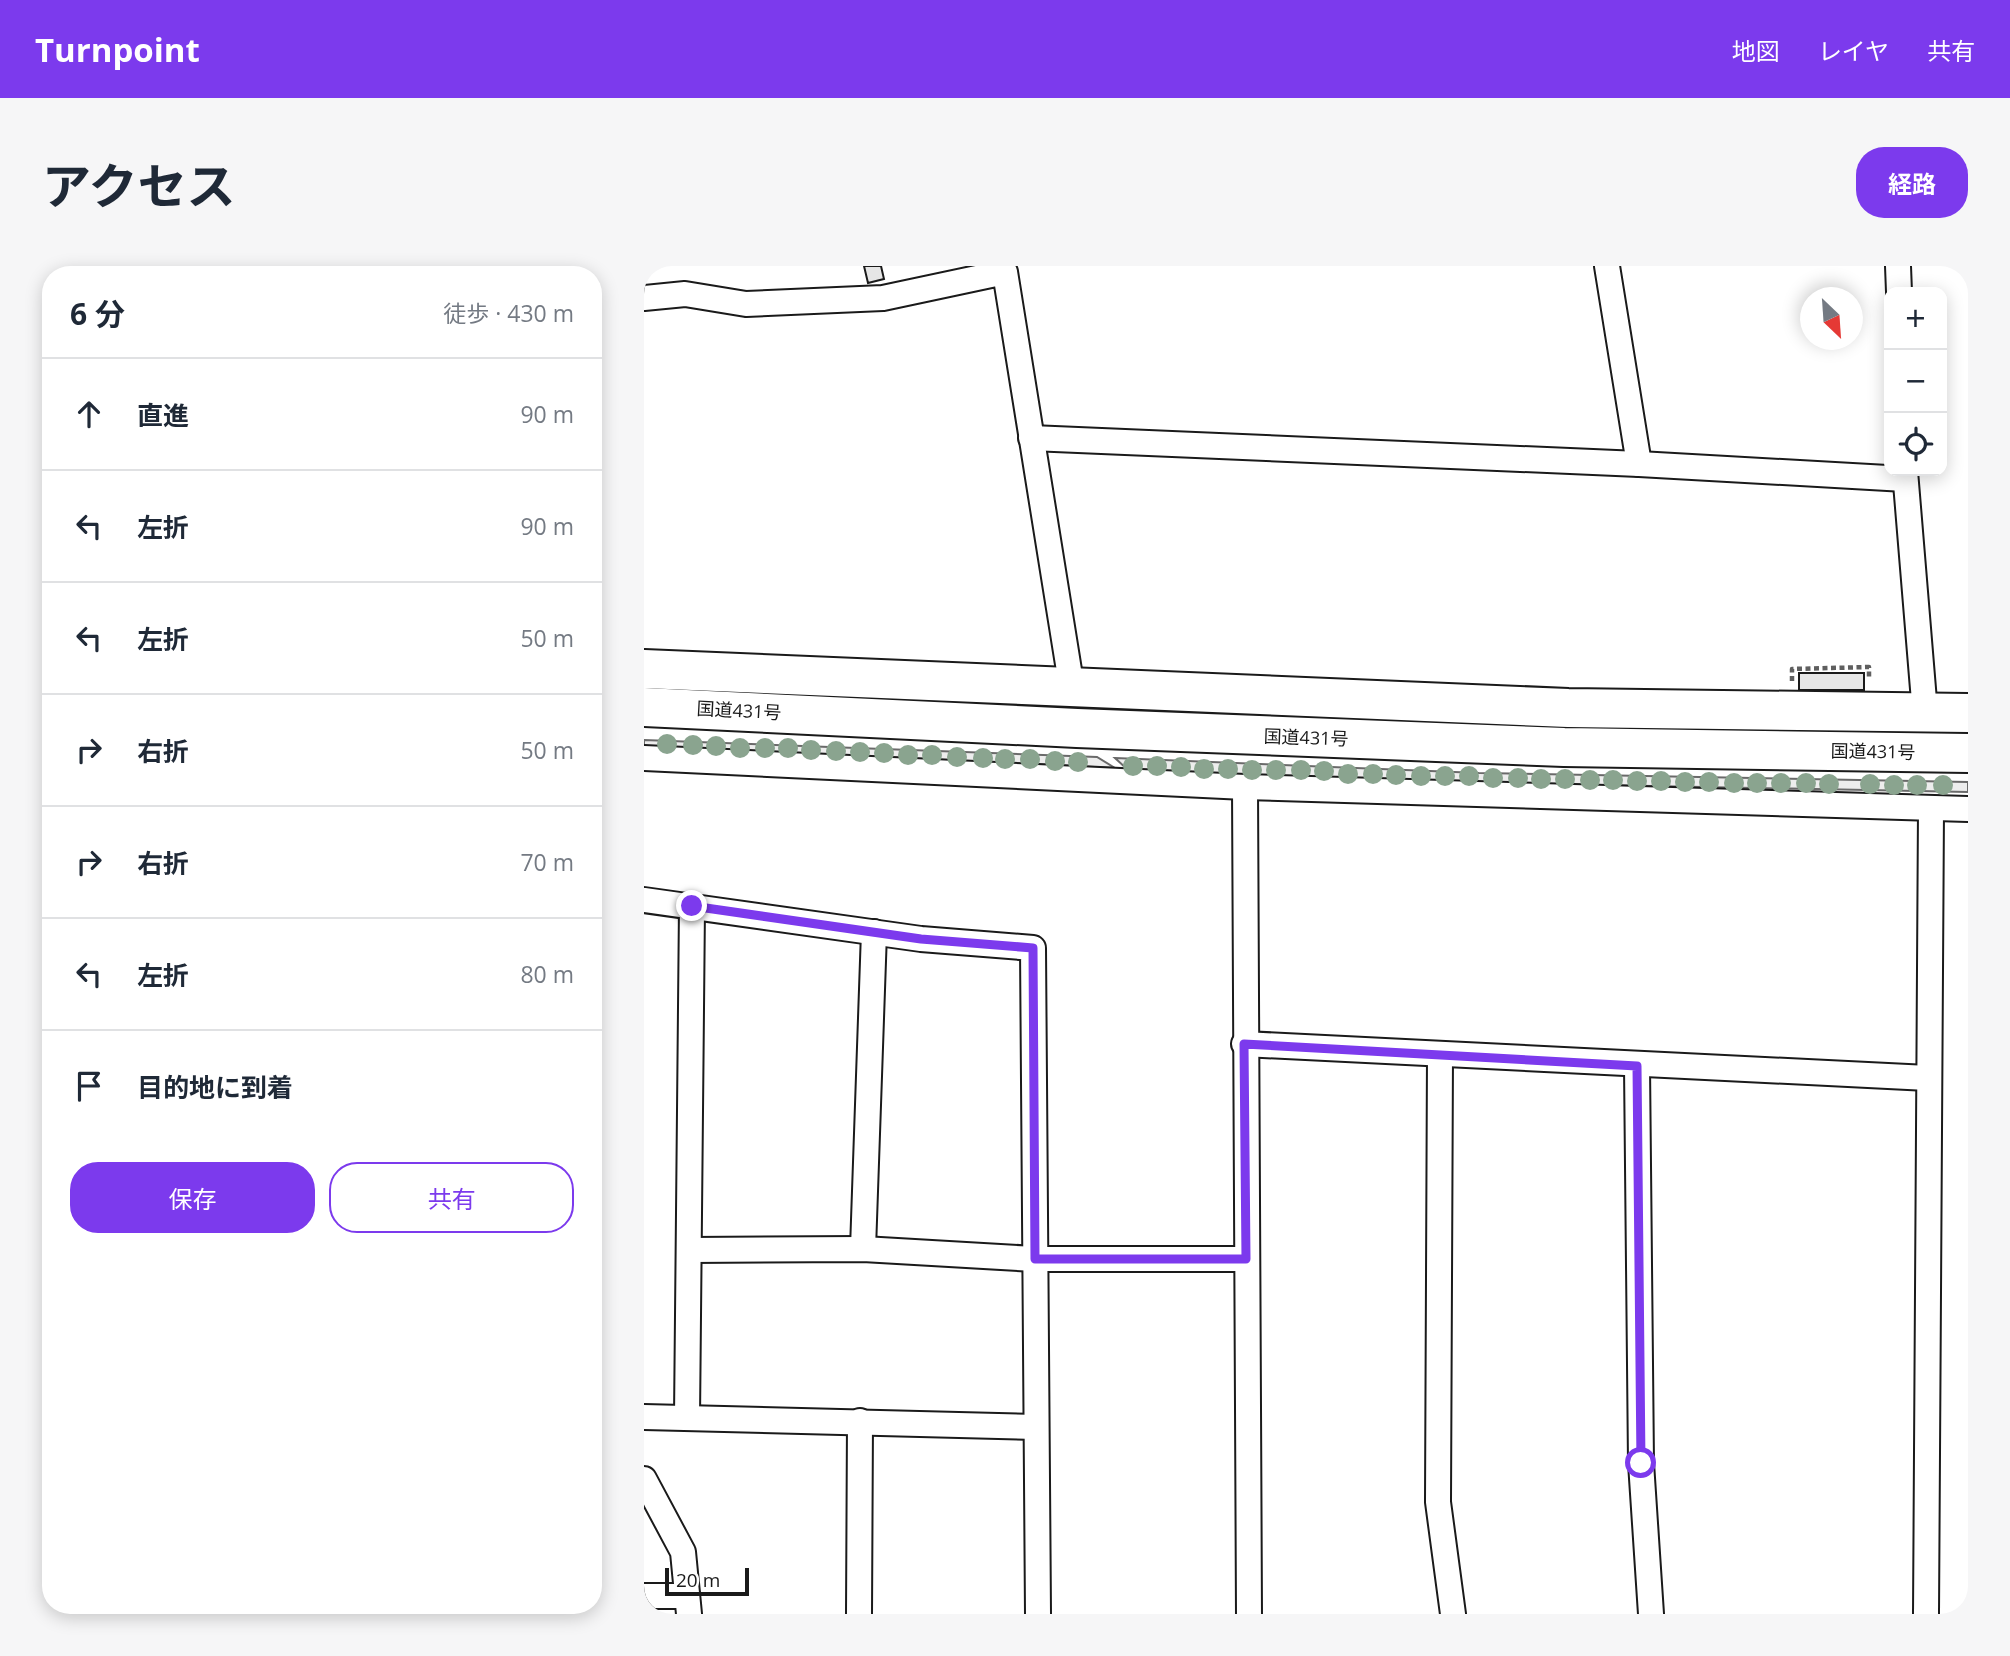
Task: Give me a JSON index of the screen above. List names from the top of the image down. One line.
{"streets":{"highway":["国道431号"]},"scale_bar":"20 m","north":"bottom right","page":{"header":"Turnpoint","nav":["地図","レイヤ","共有"],"title":"アクセス","buttons":["経路",["保存","共有"]],"heading":["6 分","徒歩 · 430 m"],"map_buttons":["+","−"],"list":[["直進","90 m"],["左折","90 m"],["左折","50 m"],["右折","50 m"],["右折","70 m"],["左折","80 m"],"目的地に到着"],"scale":"20 m"}}
